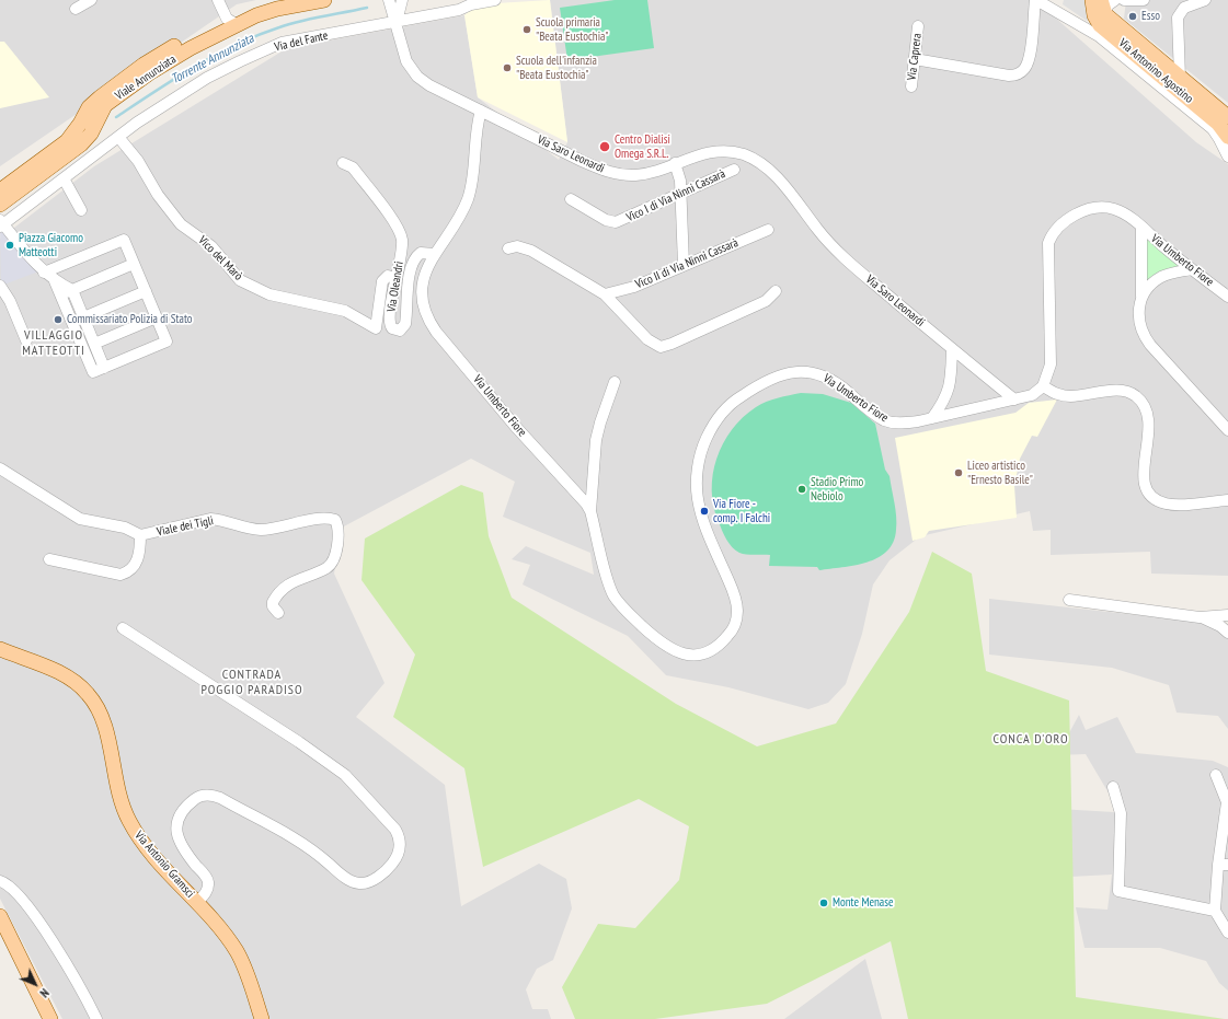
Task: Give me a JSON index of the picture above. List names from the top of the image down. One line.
{"streets":{"main road":["Via Antonino Agostino","Viale Annunziata","Via Antonio Gramsci"],"street":["Via del Fante","Via Caprera","Via Saro Leonardi","Vico I di Via Ninni Cassarà","Vico del Marò","Via Umberto Fiore","Vico II di Via Ninni Cassarà","Via Oleandri","Viale dei Tigli"]},"crossings":[["Via del Fante","Via Saro Leonardi"],["Via del Fante","Vico del Marò"],["Via Saro Leonardi","Via Umberto Fiore"],["Vico del Marò","Via Oleandri"],["Via Umberto Fiore","Via Oleandri"]],"districts":["VILLAGGIO MATTEOTTI","CONTRADA POGGIO PARADISO","CONCA D'ORO"],"water":["Torrente Annunziata"],"places":["Esso","Scuola primaria \"Beata Eustochia\"","Scuola dell'infanzia \"Beata Eustochia\"","Centro Dialisi Omega S.R.L.","Piazza Giacomo Matteotti","Commissariato Polizia di Stato","Liceo artistico \"Ernesto Basile\"","Stadio Primo Nebiolo","Via Fiore - comp. I Falchi","Monte Menase"],"north":"bottom right"}
